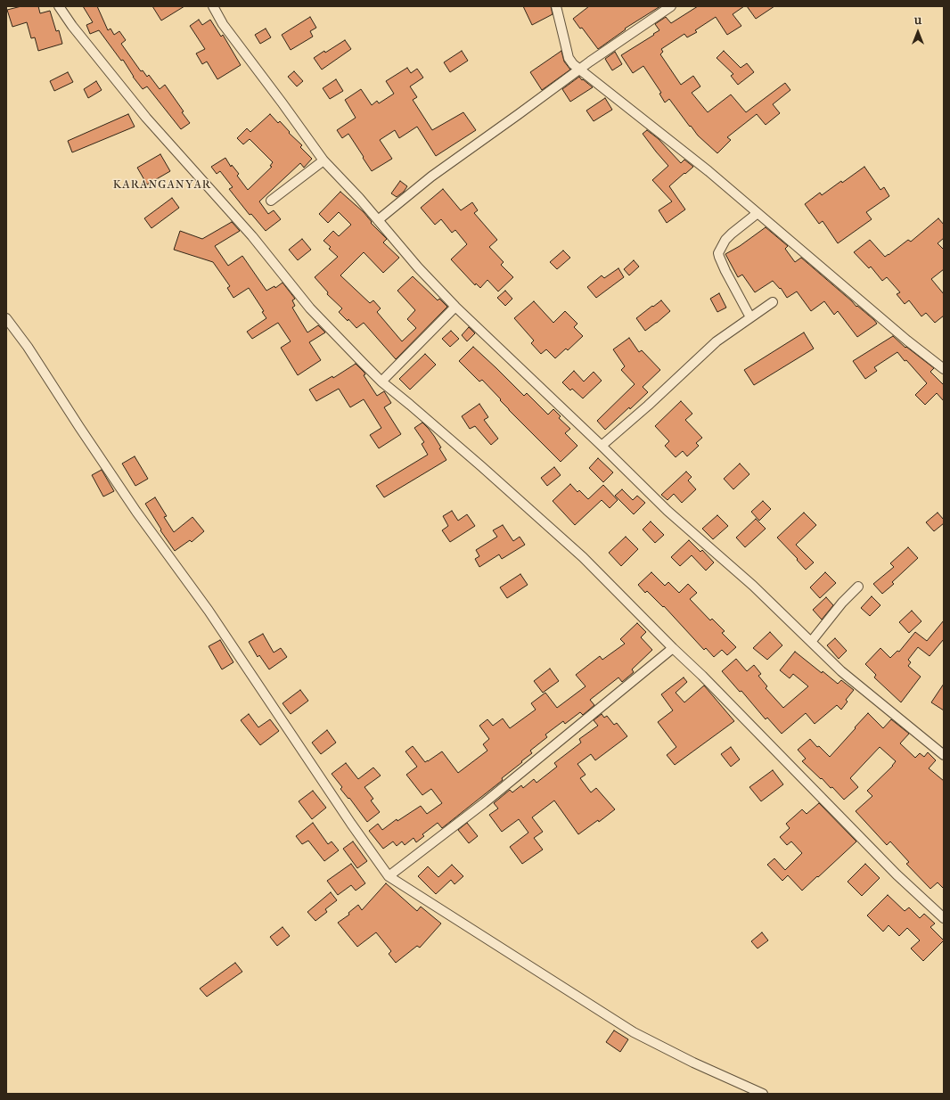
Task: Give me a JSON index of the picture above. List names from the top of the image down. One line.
{"districts":["KARANGANYAR"],"north":"top"}
